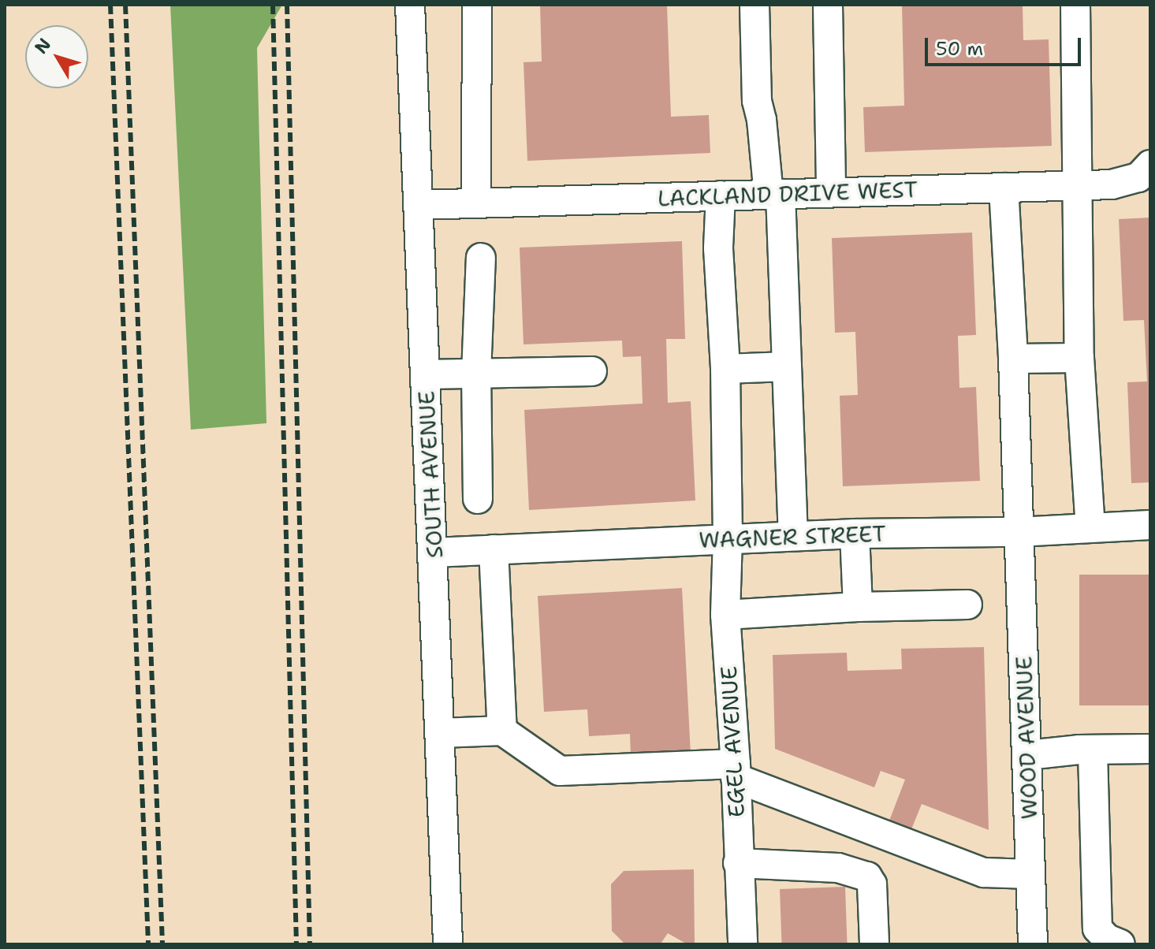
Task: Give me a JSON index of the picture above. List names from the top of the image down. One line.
{"streets":{"street":["LACKLAND DRIVE WEST","SOUTH AVENUE","WAGNER STREET","WOOD AVENUE","EGEL AVENUE"]},"crossings":[["LACKLAND DRIVE WEST","SOUTH AVENUE"],["LACKLAND DRIVE WEST","WOOD AVENUE"],["LACKLAND DRIVE WEST","EGEL AVENUE"],["SOUTH AVENUE","WAGNER STREET"],["WAGNER STREET","WOOD AVENUE"],["WAGNER STREET","EGEL AVENUE"]],"scale_bar":"50 m","north":"top left"}
